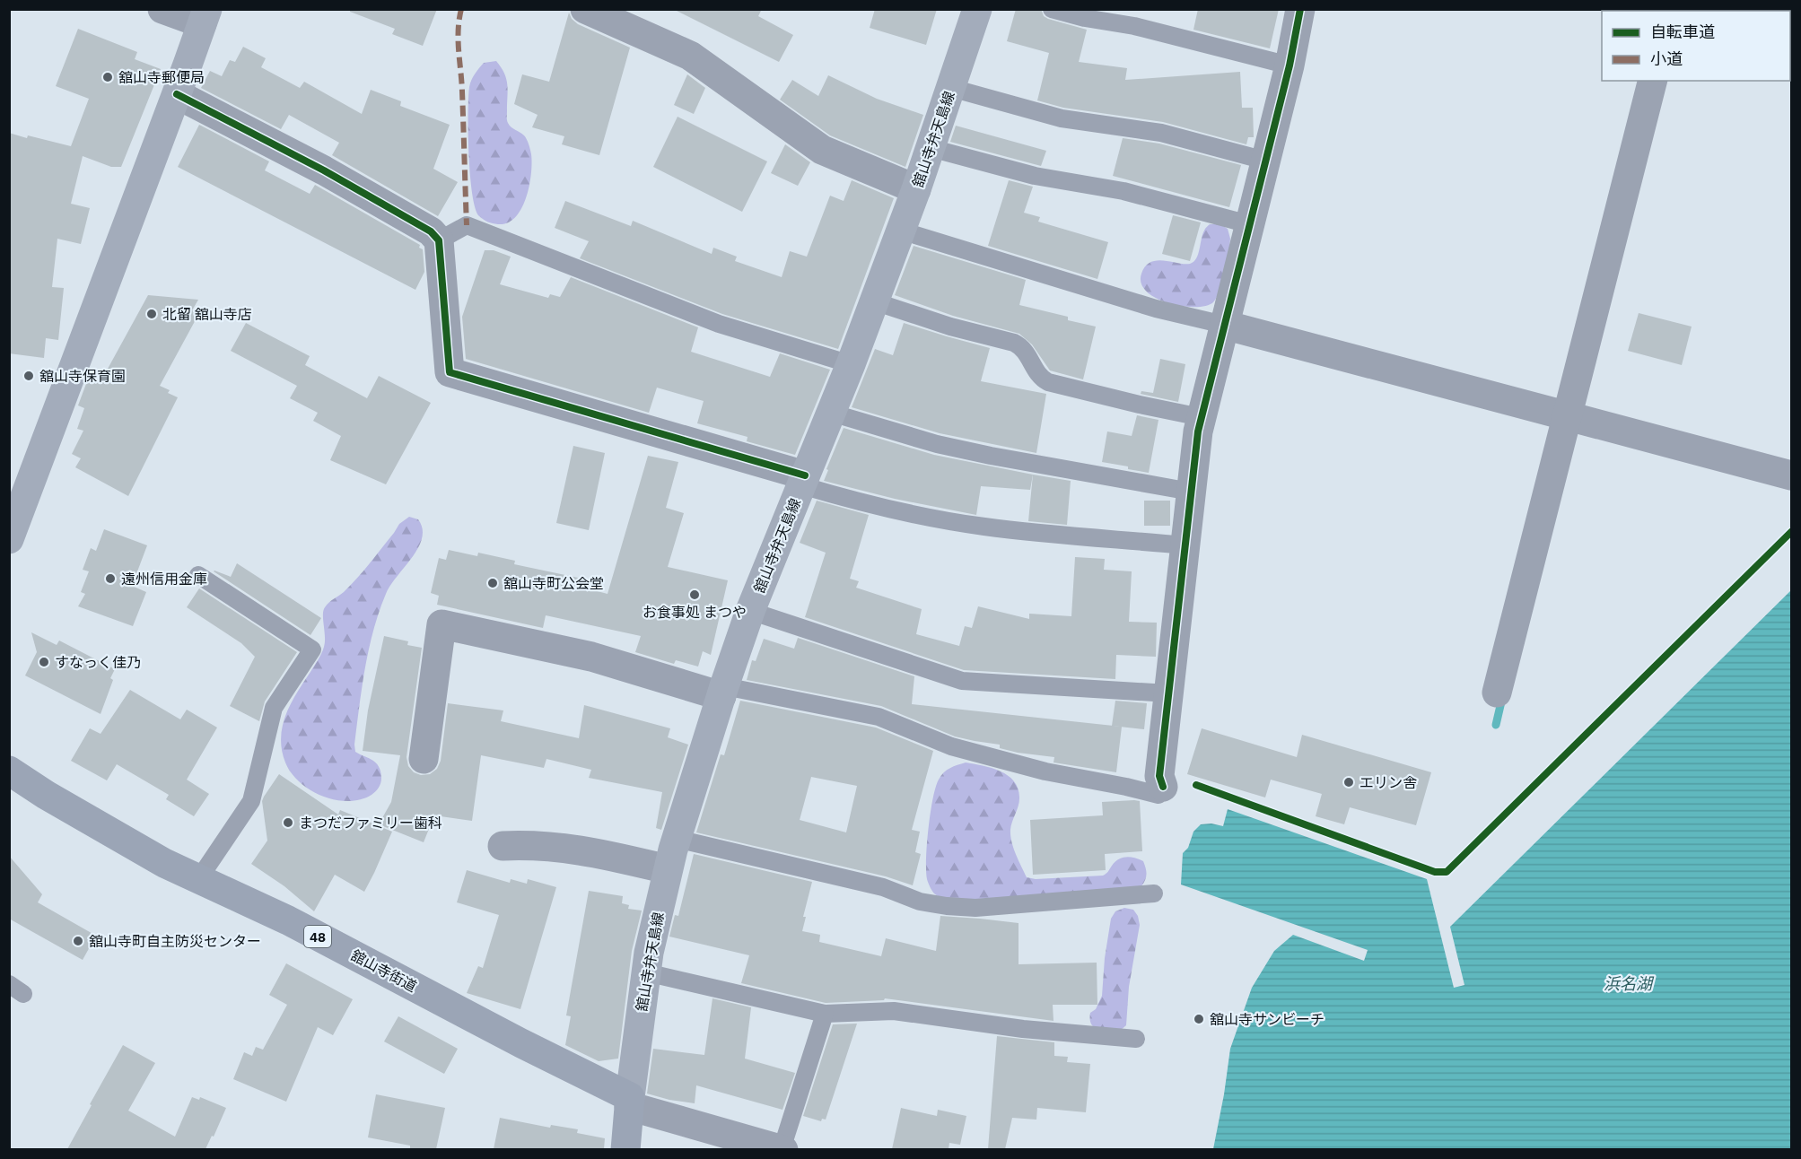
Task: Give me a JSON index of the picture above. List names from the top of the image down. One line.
{"streets":{"main road":["舘山寺弁天島線","48","舘山寺街道"]},"crossings":[["舘山寺弁天島線","舘山寺街道"]],"water":["浜名湖"],"places":["舘山寺郵便局","北留 舘山寺店","舘山寺保育園","遠州信用金庫","舘山寺町公会堂","お食事処 まつや","すなっく佳乃","エリン舎","まつだファミリー歯科","舘山寺町自主防災センター","舘山寺サンビーチ"],"legend":["自転車道","小道"]}
